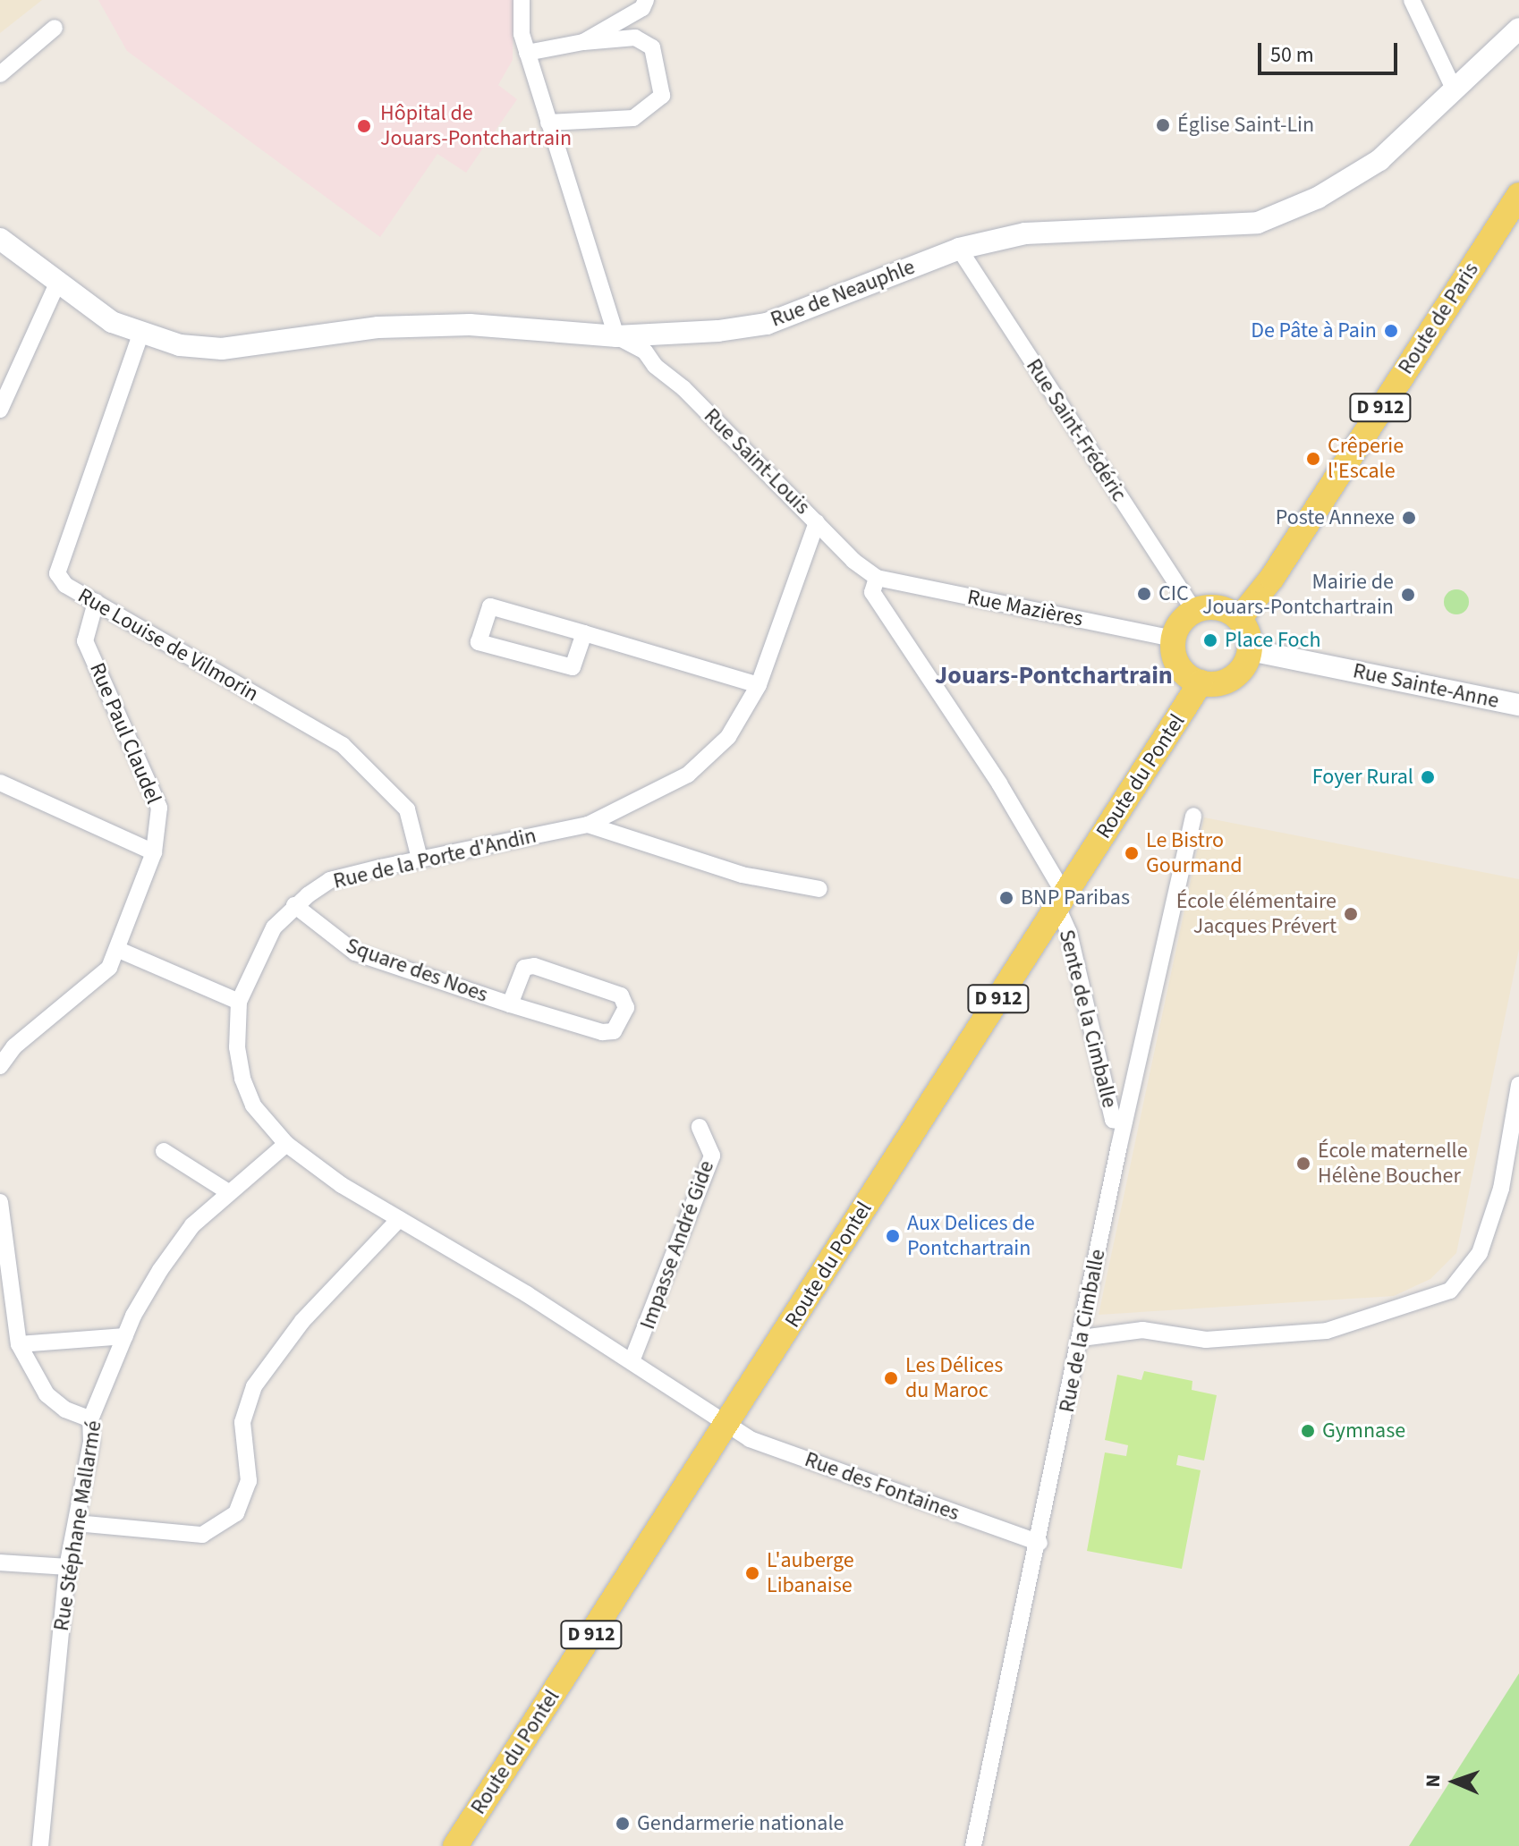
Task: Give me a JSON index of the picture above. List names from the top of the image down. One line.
{"streets":{"main road":["Route de Paris","D 912","Route du Pontel"],"street":["Rue de Neauphle","Rue Saint-Frédéric","Rue Saint-Louis","Rue Mazières","Rue Louise de Vilmorin","Rue Sainte-Anne","Rue Paul Claudel","Rue de la Porte d'Andin","Square des Noes","Sente de la Cimballe","Impasse André Gide","Rue de la Cimballe","Rue des Fontaines","Rue Stéphane Mallarmé"]},"crossings":[["Rue de Neauphle","Rue Saint-Frédéric"],["Rue de Neauphle","Rue Saint-Louis"],["Rue de Neauphle","Rue Louise de Vilmorin"],["Route de Paris","Rue Saint-Frédéric"],["Route de Paris","Rue Mazières"],["Route de Paris","Rue Sainte-Anne"],["Route de Paris","Route du Pontel"],["Rue Saint-Frédéric","Rue Mazières"],["Rue Saint-Frédéric","Rue Sainte-Anne"],["Rue Saint-Frédéric","Route du Pontel"],["Rue Saint-Louis","Rue Mazières"],["Rue Saint-Louis","Rue de la Porte d'Andin"],["Rue Mazières","Rue Sainte-Anne"],["Rue Mazières","Route du Pontel"],["Rue Louise de Vilmorin","Rue Paul Claudel"],["Rue Louise de Vilmorin","Rue de la Porte d'Andin"],["Rue Sainte-Anne","Route du Pontel"],["Route du Pontel","Rue de la Porte d'Andin"],["Route du Pontel","Sente de la Cimballe"],["Route du Pontel","Rue des Fontaines"],["Rue de la Porte d'Andin","Square des Noes"],["Rue de la Porte d'Andin","Impasse André Gide"],["Rue de la Porte d'Andin","Rue des Fontaines"],["Rue de la Porte d'Andin","Rue Stéphane Mallarmé"],["Sente de la Cimballe","Rue de la Cimballe"],["Rue de la Cimballe","Rue des Fontaines"]],"districts":["Jouars-Pontchartrain"],"places":["Église Saint-Lin","Hôpital de Jouars-Pontchartrain","De Pâte à Pain","Crêperie l'Escale","Poste Annexe","CIC","Mairie de Jouars-Pontchartrain","Place Foch","Foyer Rural","Le Bistro Gourmand","BNP Paribas","École élémentaire Jacques Prévert","École maternelle Hélène Boucher","Aux Delices de Pontchartrain","Les Délices du Maroc","Gymnase","L'auberge Libanaise","Gendarmerie nationale"],"scale_bar":"50 m","north":"left"}
